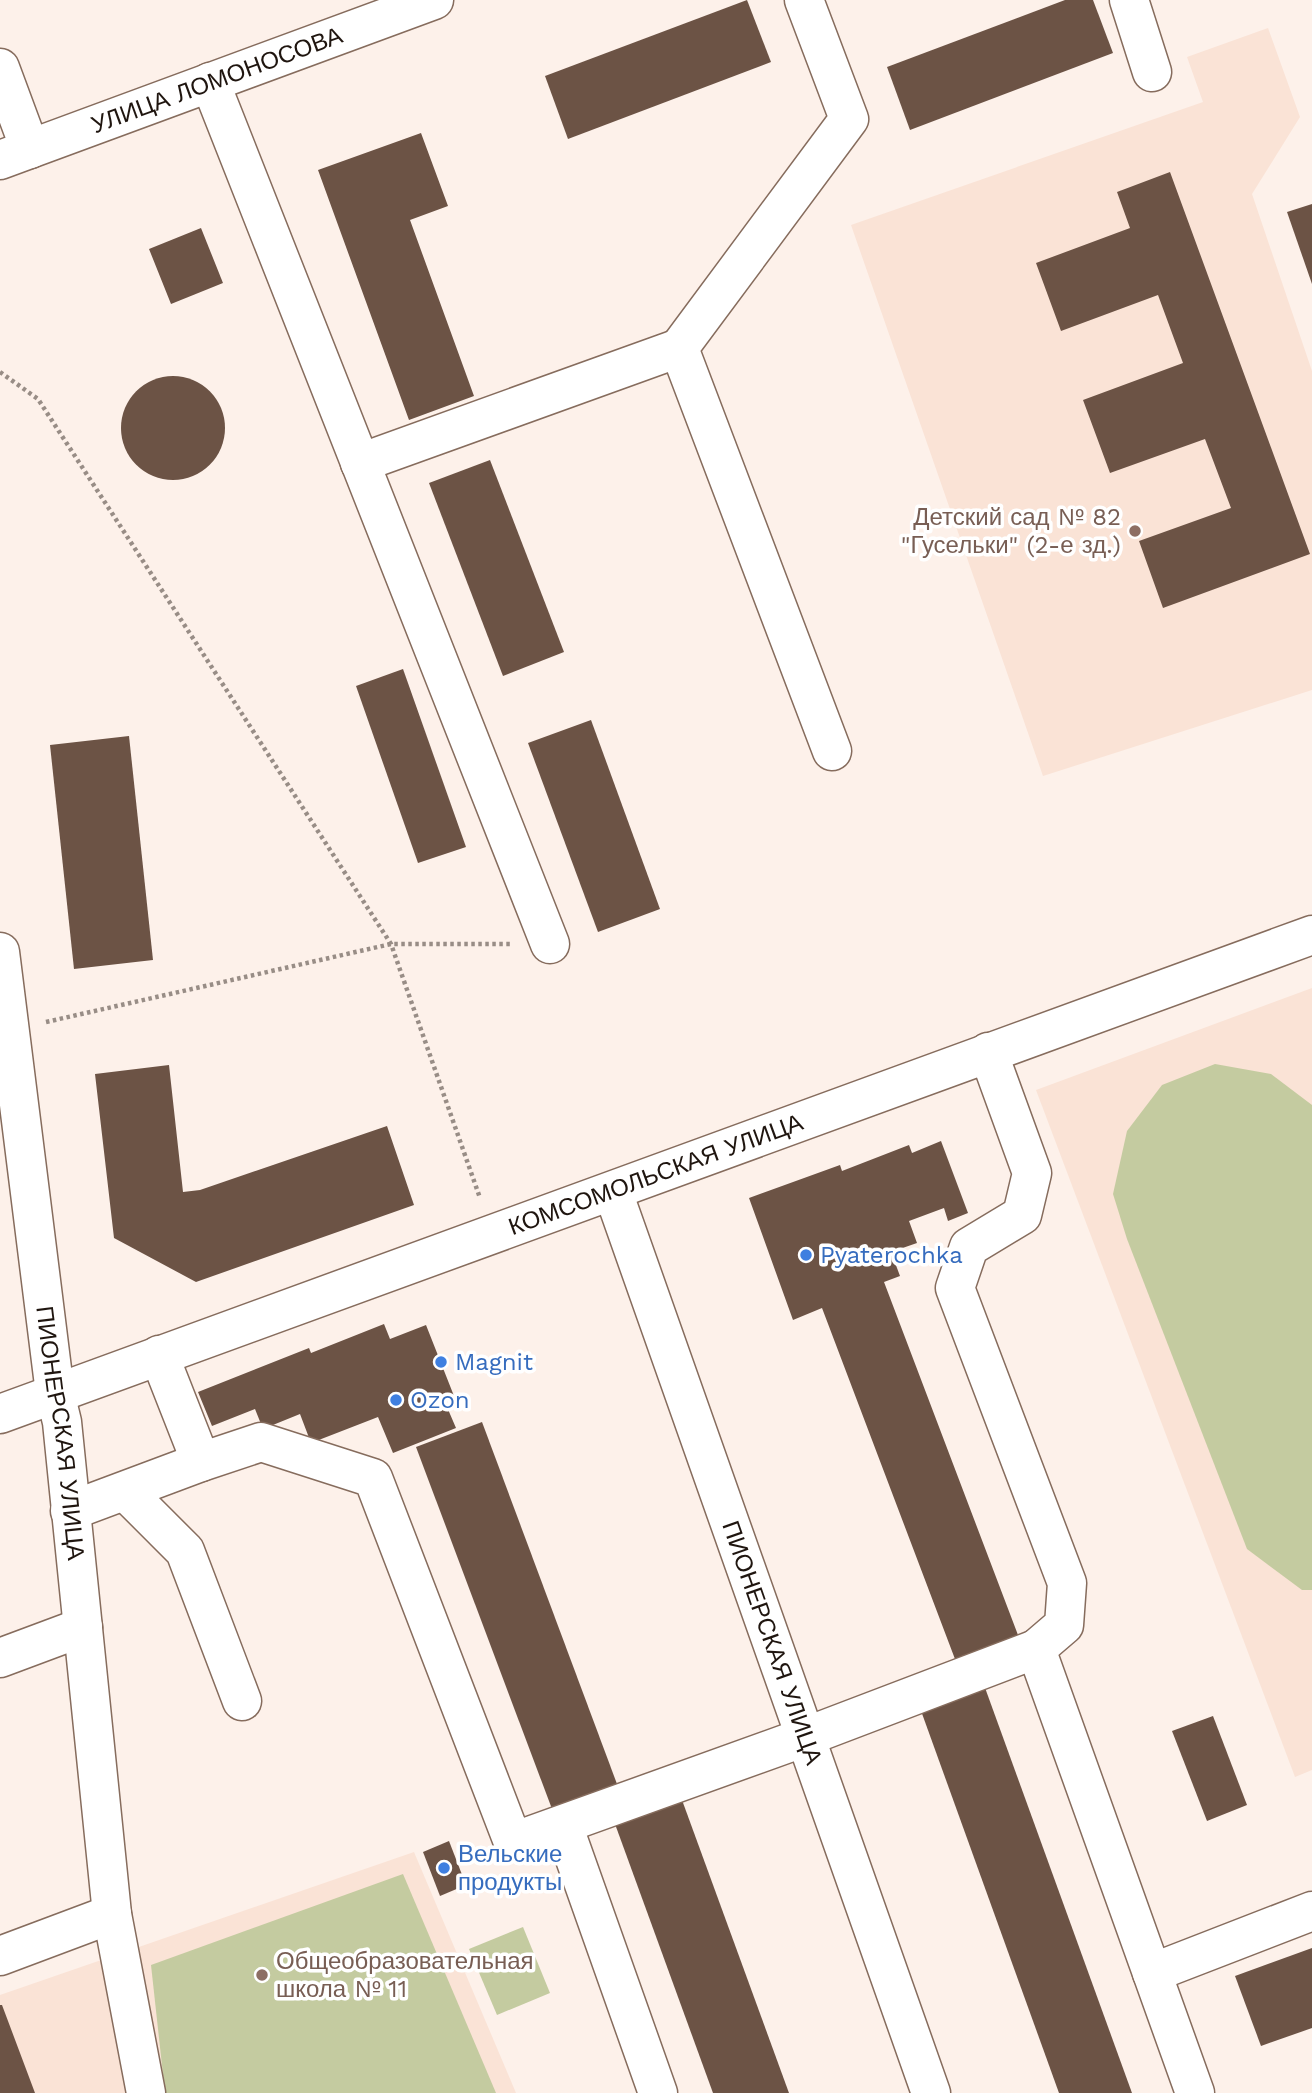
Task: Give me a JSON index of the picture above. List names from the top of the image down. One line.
{"streets":{"street":["УЛИЦА ЛОМОНОСОВА","КОМСОМОЛЬСКАЯ УЛИЦА","ПИОНЕРСКАЯ УЛИЦА"]},"crossings":[["КОМСОМОЛЬСКАЯ УЛИЦА","ПИОНЕРСКАЯ УЛИЦА"]],"places":["Детский сад № 82 \"Гусельки\" (2-е зд.)","Pyaterochka","Magnit","Ozon","Вельские продукты","Общеобразовательная школа № 11"]}
